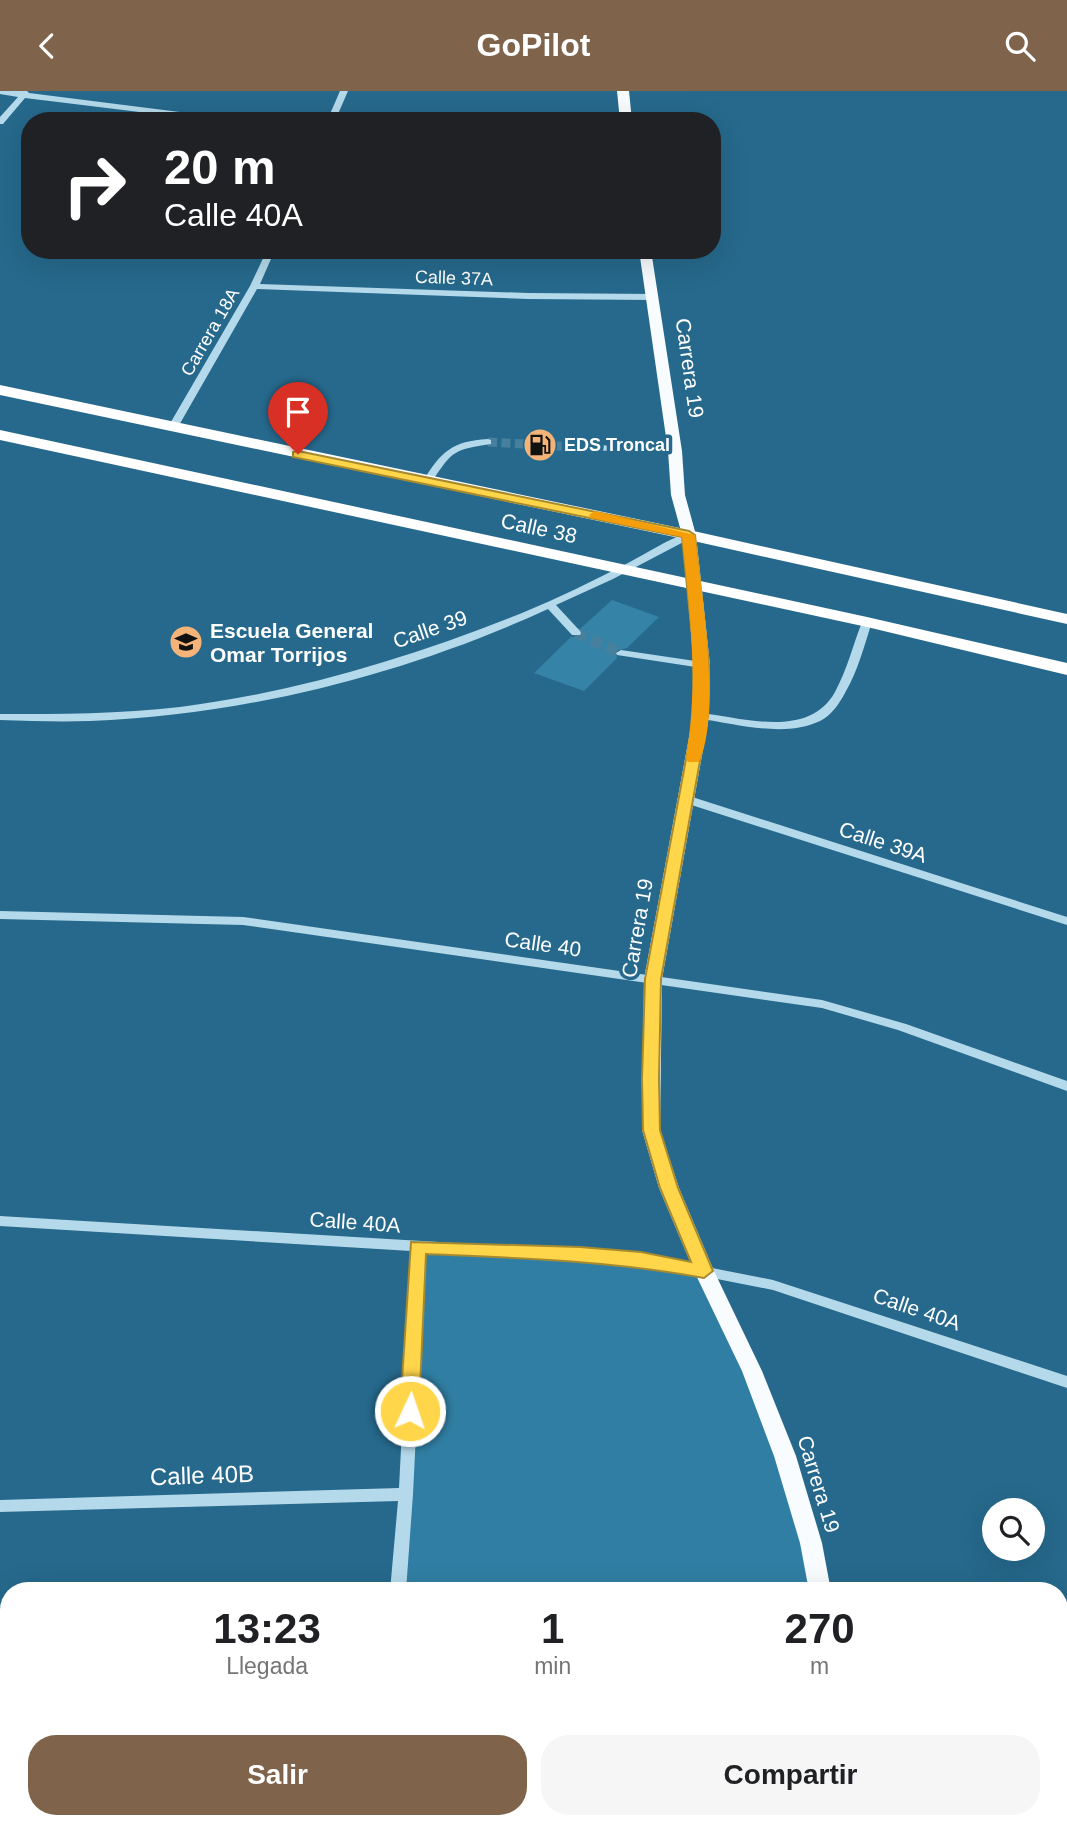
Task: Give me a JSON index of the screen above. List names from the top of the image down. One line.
{"streets":{"highway":["Calle 38"],"main road":["Carrera 19"],"street":["Calle 37A","Carrera 18A","Calle 39","Calle 39A","Calle 40","Calle 40A","Calle 40B"]},"crossings":[["Calle 37A","Carrera 18A"],["Calle 37A","Carrera 19"],["Carrera 18A","Calle 38"],["Carrera 19","Calle 38"],["Carrera 19","Calle 39"],["Carrera 19","Calle 39A"],["Carrera 19","Calle 40"],["Carrera 19","Calle 40A"],["Calle 38","Calle 39"]],"places":{"fuel station":["EDS Troncal"],"school or university":["Escuela General Omar Torrijos"]},"page":{"header":"GoPilot","turn":["20 m","Calle 40A"],"eta":["13:23","Llegada","1","min","270","m"],"buttons":["Salir","Compartir"]}}
